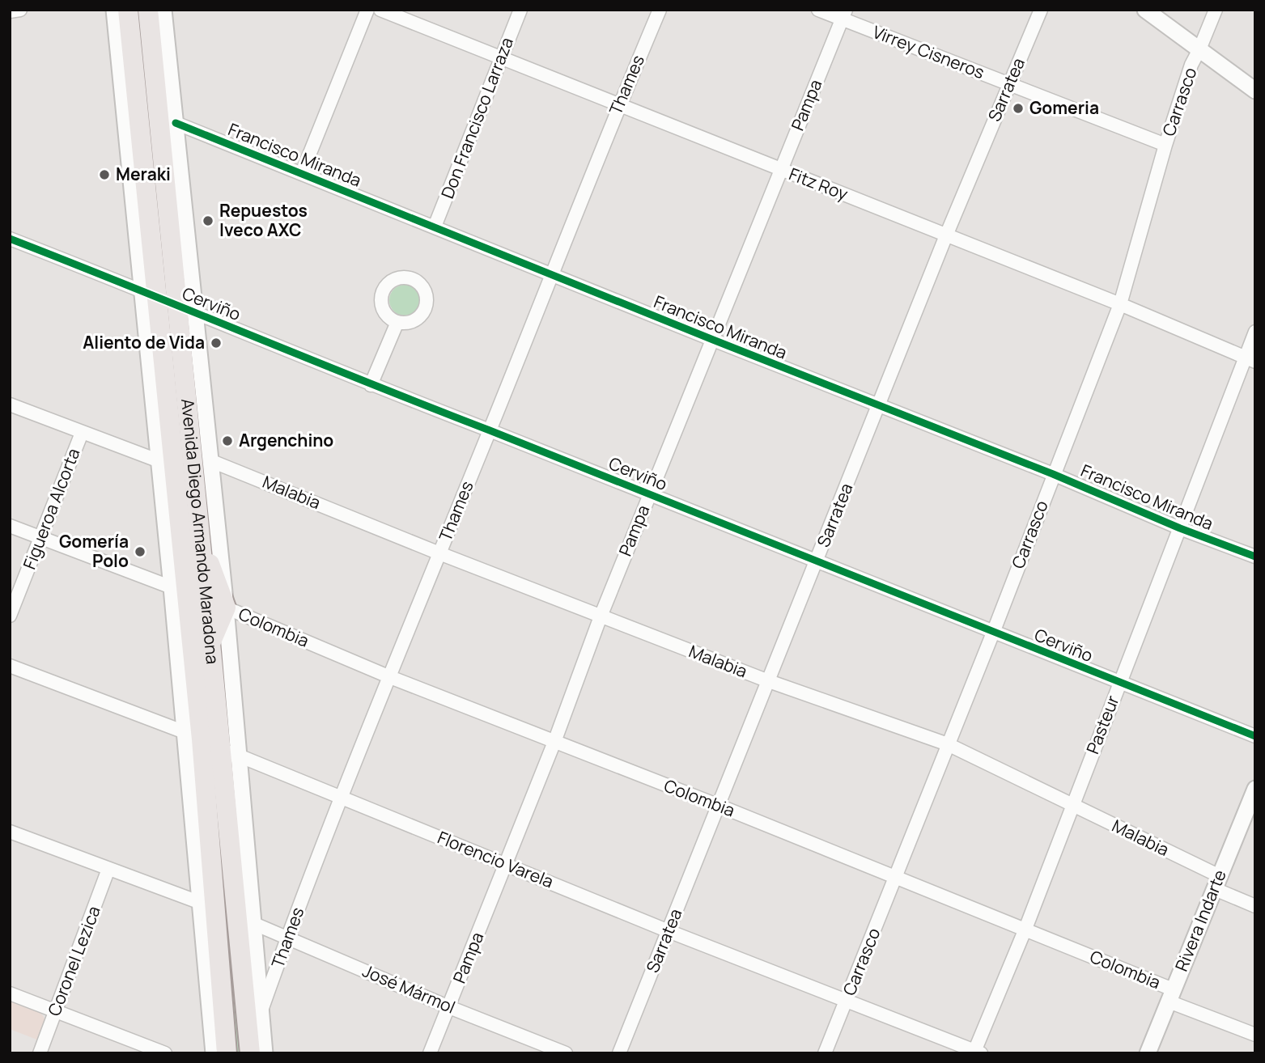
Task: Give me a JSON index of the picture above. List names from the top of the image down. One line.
{"streets":{"main road":["Avenida Diego Armando Maradona"],"street":["Virrey Cisneros","Thames","Sarratea","Carrasco","Pampa","Don Francisco Larraza","Francisco Miranda","Fitz Roy","Cerviño","Malabia","Figueroa Alcorta","Colombia","Pasteur","Florencio Varela","Rivera Indarte","Coronel Lezica","José Mármol"]},"crossings":[["Virrey Cisneros","Sarratea"],["Virrey Cisneros","Carrasco"],["Virrey Cisneros","Pampa"],["Thames","Francisco Miranda"],["Thames","Fitz Roy"],["Thames","Cerviño"],["Thames","Malabia"],["Thames","Avenida Diego Armando Maradona"],["Thames","Colombia"],["Thames","Florencio Varela"],["Thames","José Mármol"],["Sarratea","Francisco Miranda"],["Sarratea","Fitz Roy"],["Sarratea","Cerviño"],["Sarratea","Malabia"],["Sarratea","Colombia"],["Sarratea","Florencio Varela"],["Carrasco","Francisco Miranda"],["Carrasco","Fitz Roy"],["Carrasco","Cerviño"],["Carrasco","Malabia"],["Carrasco","Colombia"],["Carrasco","Florencio Varela"],["Pampa","Francisco Miranda"],["Pampa","Fitz Roy"],["Pampa","Cerviño"],["Pampa","Malabia"],["Pampa","Colombia"],["Pampa","Florencio Varela"],["Pampa","José Mármol"],["Don Francisco Larraza","Francisco Miranda"],["Don Francisco Larraza","Fitz Roy"],["Francisco Miranda","Avenida Diego Armando Maradona"],["Francisco Miranda","Pasteur"],["Fitz Roy","Pasteur"],["Cerviño","Avenida Diego Armando Maradona"],["Cerviño","Pasteur"],["Malabia","Avenida Diego Armando Maradona"],["Malabia","Pasteur"],["Malabia","Rivera Indarte"],["Avenida Diego Armando Maradona","Colombia"],["Avenida Diego Armando Maradona","Florencio Varela"],["Avenida Diego Armando Maradona","José Mármol"],["Colombia","Pasteur"],["Colombia","Rivera Indarte"],["Pasteur","Florencio Varela"]],"places":["Gomeria","Meraki","Repuestos Iveco AXC","Aliento de Vida","Argenchino","Gomería Polo"]}
